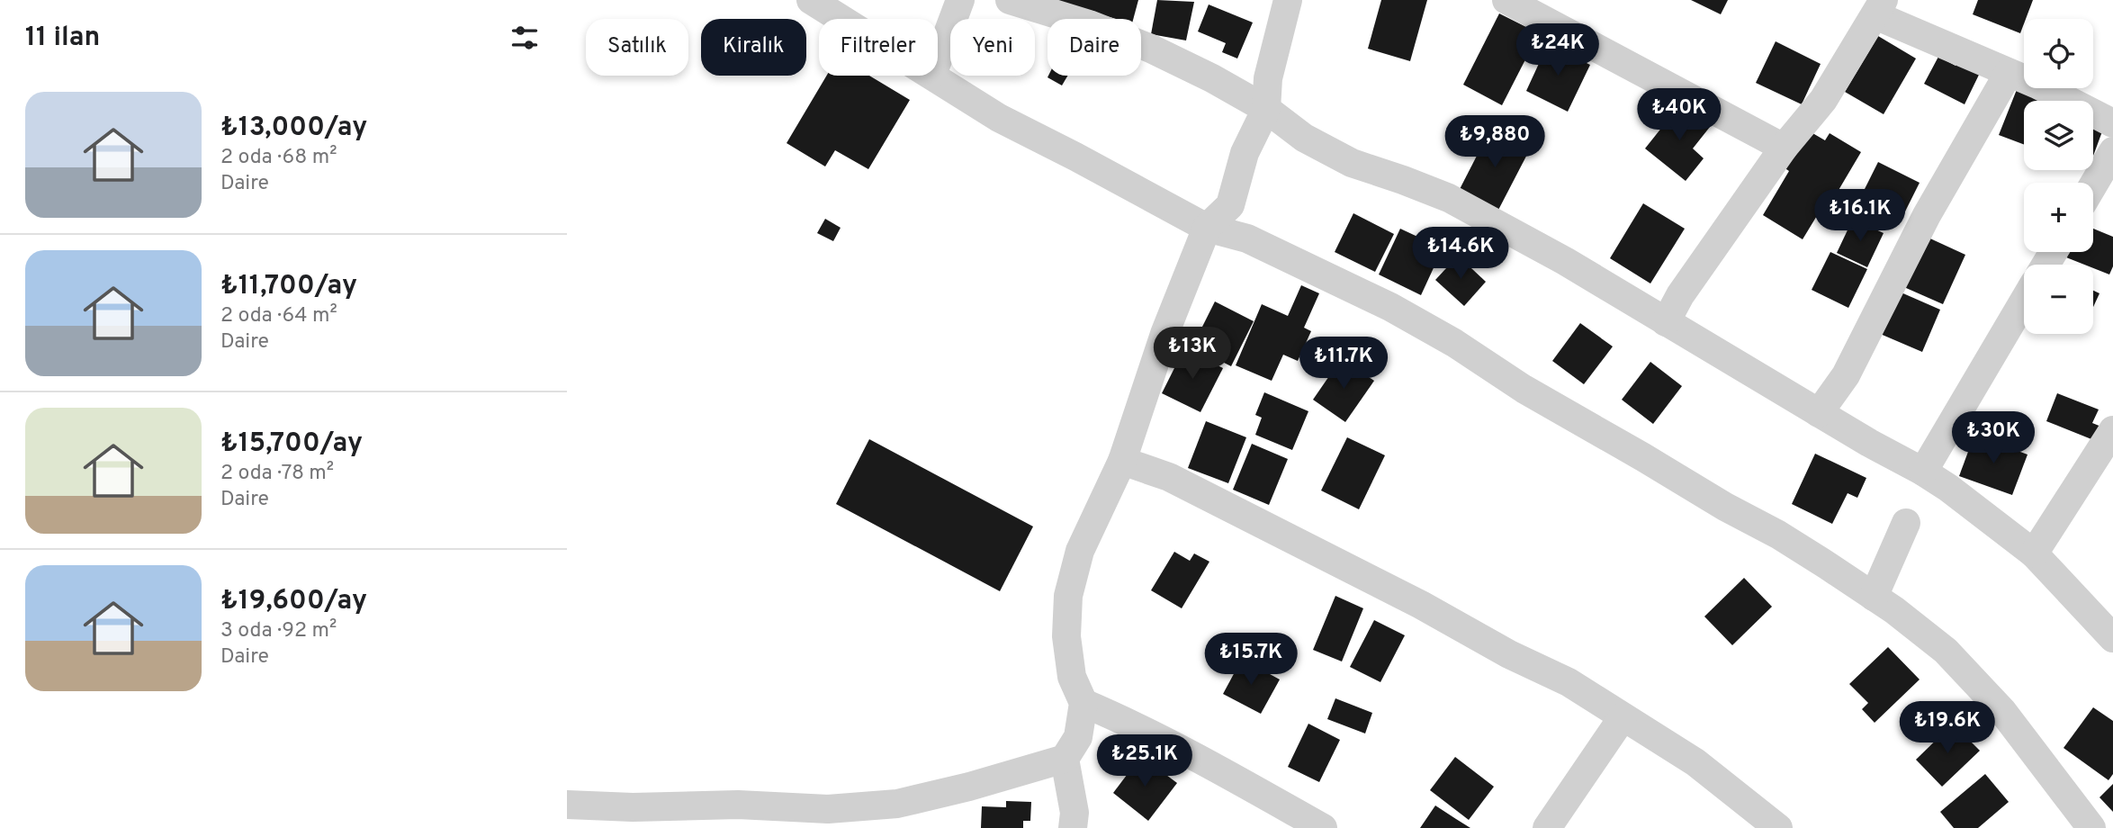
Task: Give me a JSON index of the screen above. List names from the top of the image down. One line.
{"page":{"heading":"11 ilan","map_buttons":["+","−"],"chip":["Satılık","Kiralık","Filtreler","Yeni","Daire"],"price":["₺24K","₺40K","₺9,880","₺16.1K","₺14.6K","₺13K","₺11.7K","₺30K","₺15.7K","₺19.6K","₺25.1K"],"list":[{"name":"₺13,000/ay","note":"2 oda · 68 m² · Daire"},{"name":"₺11,700/ay","note":"2 oda · 64 m² · Daire"},{"name":"₺15,700/ay","note":"2 oda · 78 m² · Daire"},{"name":"₺19,600/ay","note":"3 oda · 92 m² · Daire"}]}}
